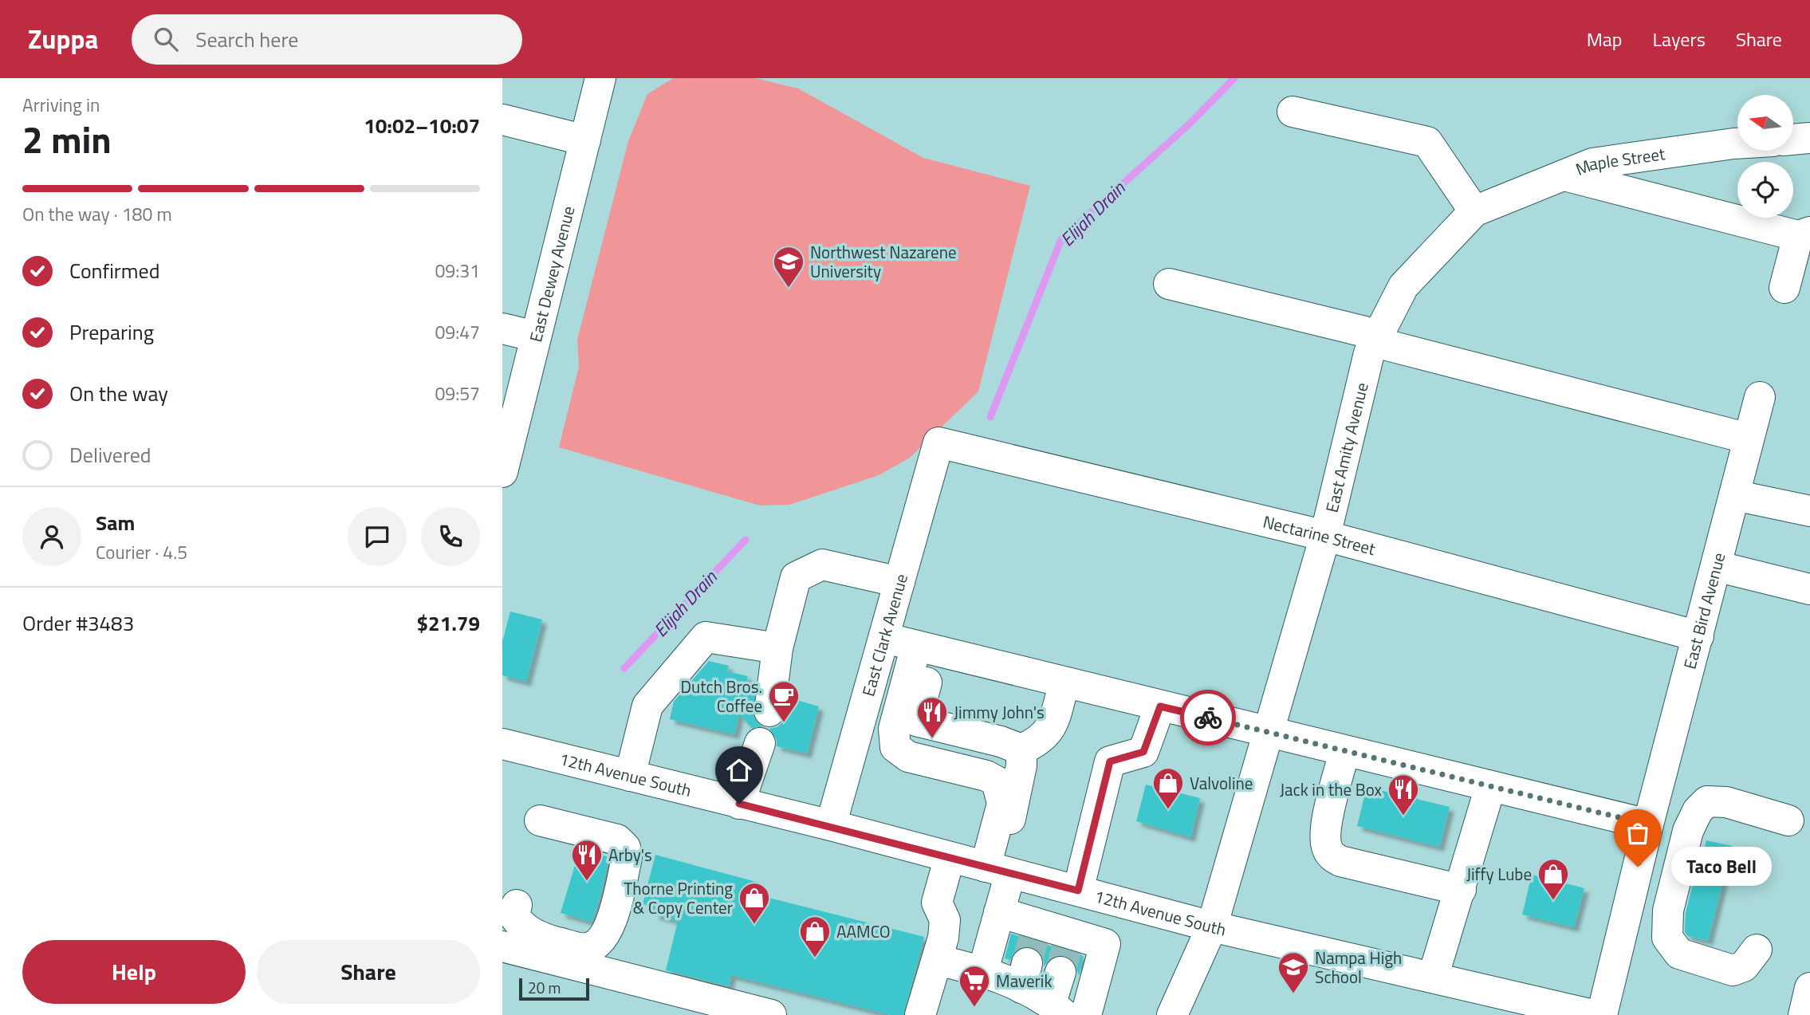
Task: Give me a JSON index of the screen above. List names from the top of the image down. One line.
{"streets":{"street":["Maple Street","East Dewey Avenue","East Amity Avenue","Nectarine Street","East Bird Avenue","East Clark Avenue","12th Avenue South"]},"crossings":[["Maple Street","East Amity Avenue"],["East Amity Avenue","Nectarine Street"],["East Amity Avenue","12th Avenue South"],["Nectarine Street","East Bird Avenue"],["Nectarine Street","East Clark Avenue"],["East Clark Avenue","12th Avenue South"]],"water":["Elijah Drain"],"places":{"school or university":["Northwest Nazarene University","Nampa High School"],"cafe":["Dutch Bros. Coffee"],"restaurant":["Jimmy John's","Jack in the Box","Arby's"],"shop":["Valvoline","Jiffy Lube","Thorne Printing & Copy Center","AAMCO"],"other":["Taco Bell"],"supermarket":["Maverik"]},"scale_bar":"20 m","north":"left","page":{"header":"Zuppa","search":"Search here","nav":["Map","Layers","Share"],"heading":["2 min","Arriving in","10:02–10:07"],"panel":["Sam","Courier · 4.5","Order #3483","$21.79"],"bar":"On the way · 180 m","list":[["Confirmed","09:31"],["Preparing","09:47"],["On the way","09:57"],"Delivered"],"bubble":"Taco Bell","buttons":["Help","Share"],"scale":"20 m"}}
